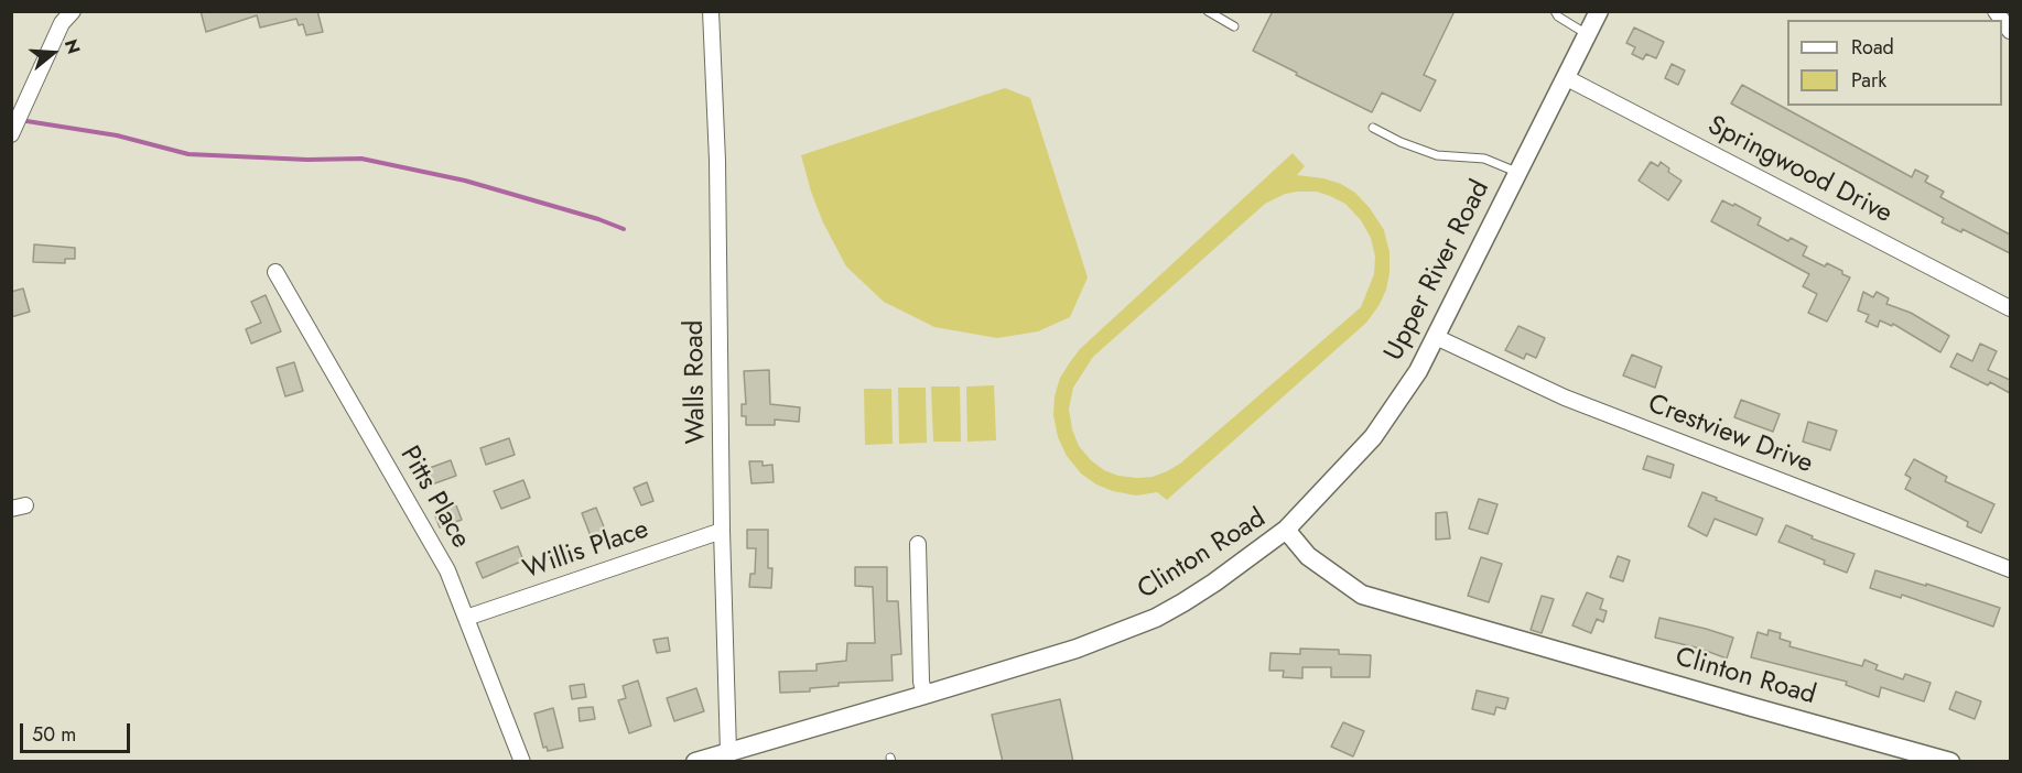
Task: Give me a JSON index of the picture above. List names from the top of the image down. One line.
{"streets":{"street":["Springwood Drive","Upper River Road","Walls Road","Crestview Drive","Pitts Place","Willis Place","Clinton Road"]},"crossings":[["Springwood Drive","Upper River Road"],["Upper River Road","Crestview Drive"],["Upper River Road","Clinton Road"],["Walls Road","Willis Place"],["Walls Road","Clinton Road"],["Pitts Place","Willis Place"]],"legend":["Road","Park"],"scale_bar":"50 m","north":"right"}
